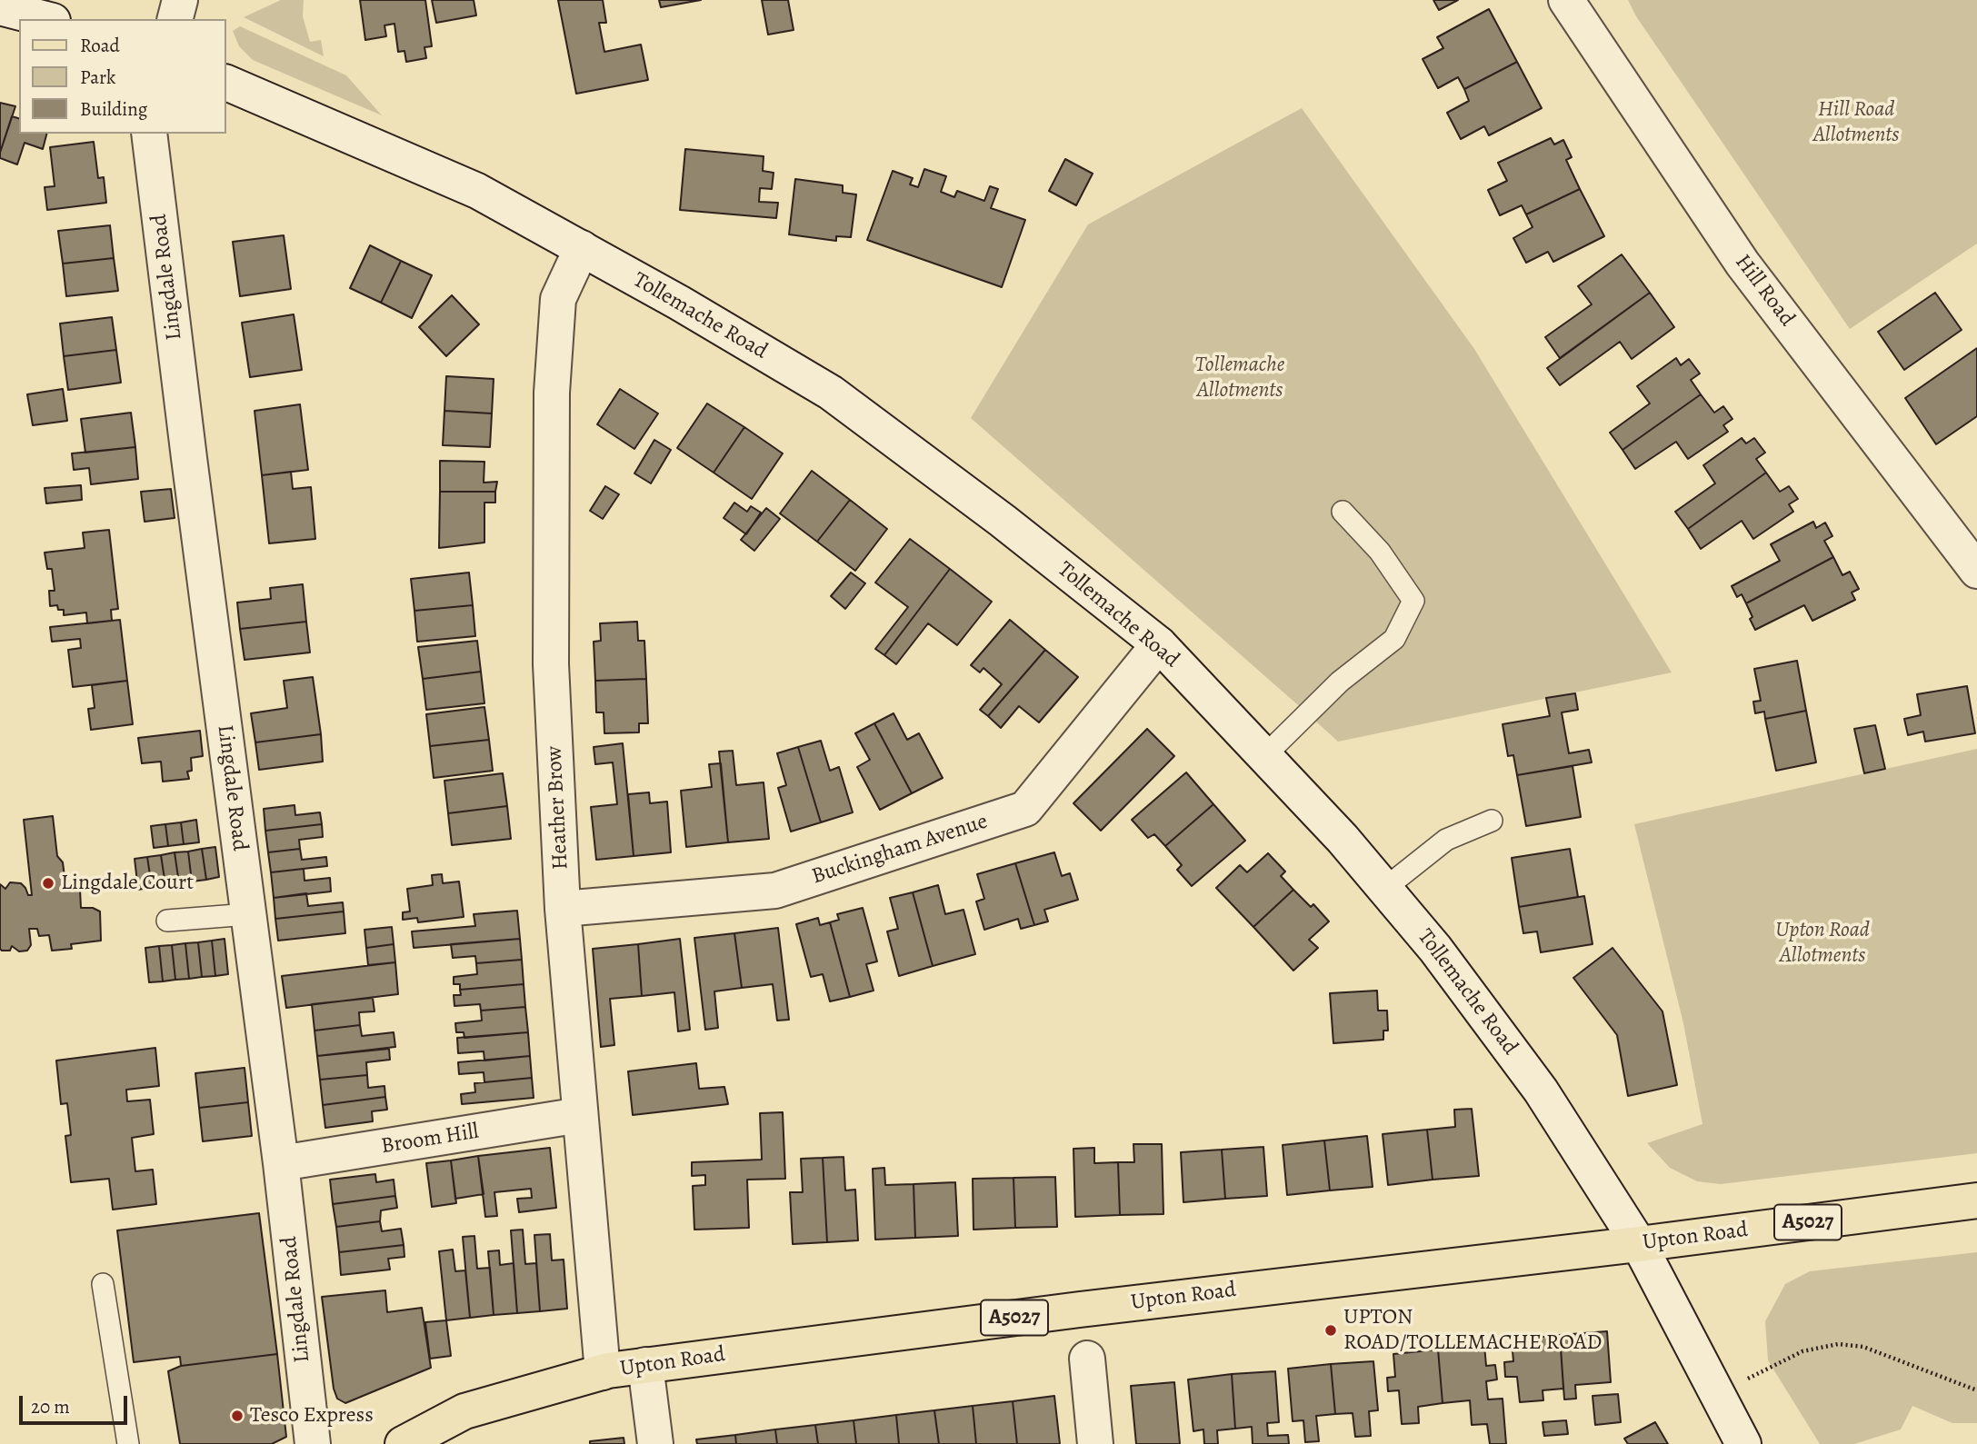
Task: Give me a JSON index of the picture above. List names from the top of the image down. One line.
{"streets":{"main road":["A5027","Upton Road"],"street":["Lingdale Road","Hill Road","Tollemache Road","Heather Brow","Buckingham Avenue","Broom Hill"]},"crossings":[["Lingdale Road","Broom Hill"],["Tollemache Road","Heather Brow"],["Tollemache Road","Buckingham Avenue"],["Tollemache Road","Upton Road"],["Heather Brow","Buckingham Avenue"],["Heather Brow","Broom Hill"],["Heather Brow","Upton Road"]],"parks":["Hill Road Allotments","Tollemache Allotments","Upton Road Allotments"],"places":["Lingdale Court","UPTON ROAD/TOLLEMACHE ROAD","Tesco Express"],"legend":["Road","Park","Building"],"scale_bar":"20 m"}
